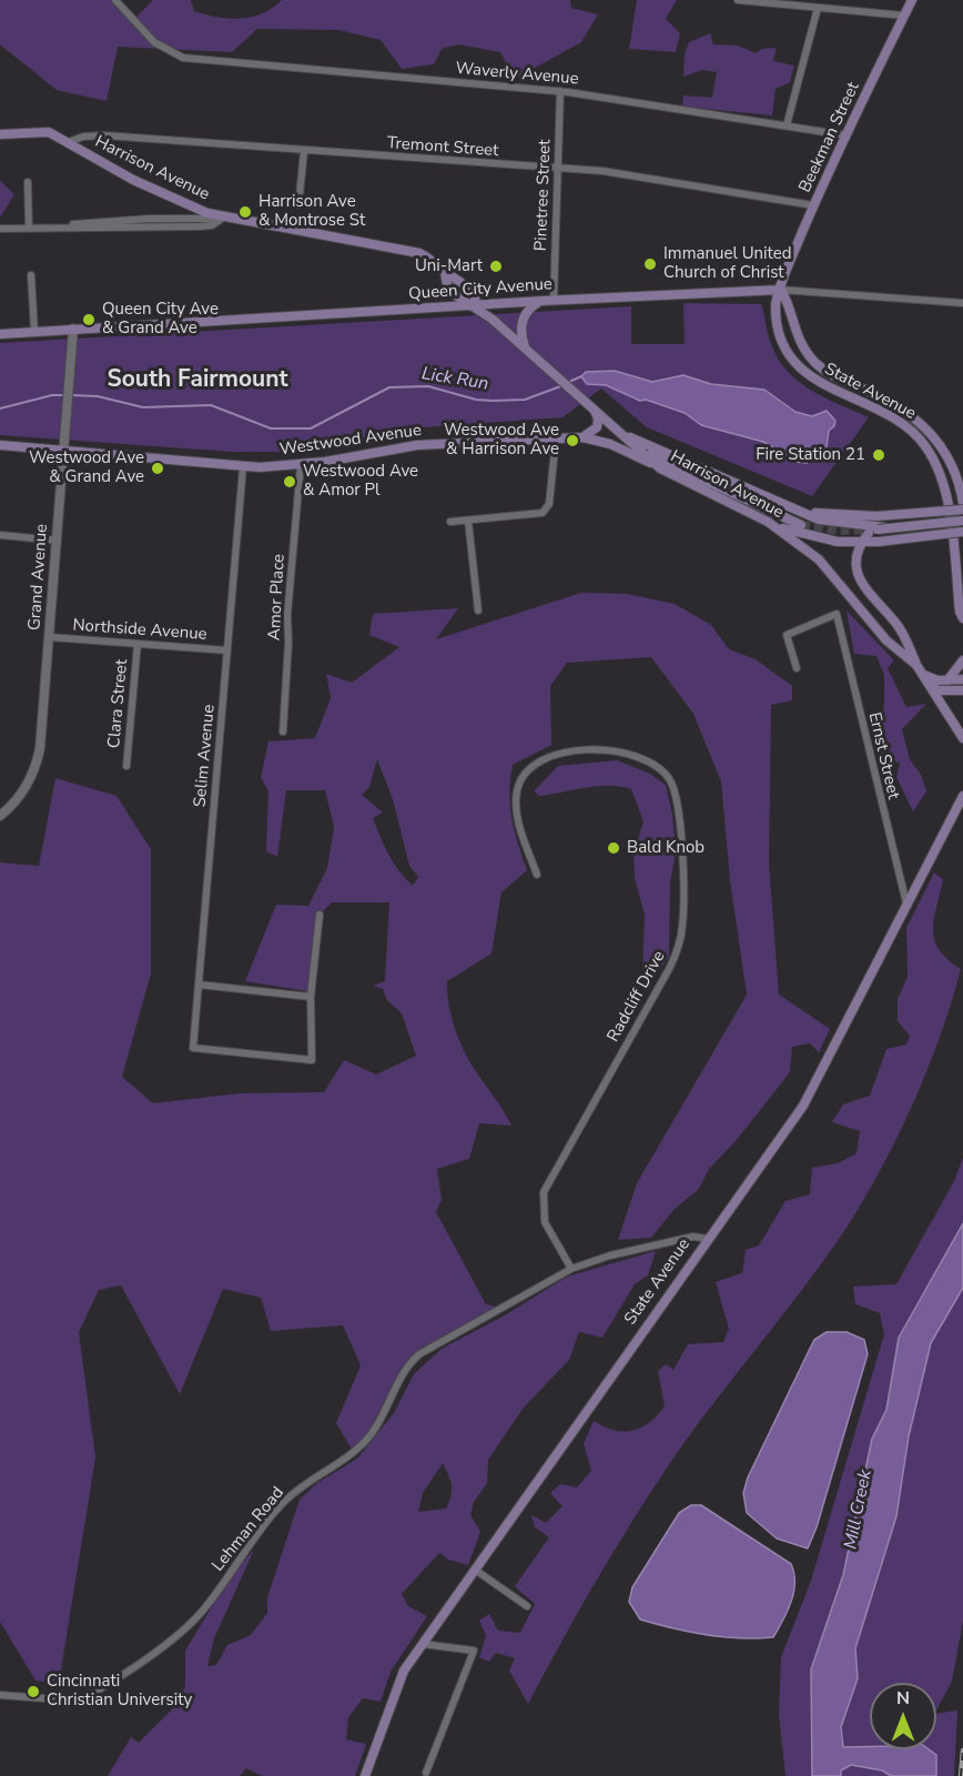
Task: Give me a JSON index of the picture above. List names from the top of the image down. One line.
{"streets":{"main road":["Beekman Street","Harrison Avenue","Queen City Avenue","State Avenue","Westwood Avenue"],"street":["Waverly Avenue","Tremont Street","Pinetree Street","Grand Avenue","Amor Place","Northside Avenue","Clara Street","Selim Avenue","Ernst Street","Radcliff Drive","Lehman Road"]},"crossings":[["Waverly Avenue","Beekman Street"],["Waverly Avenue","Pinetree Street"],["Beekman Street","Tremont Street"],["Beekman Street","Queen City Avenue"],["Beekman Street","State Avenue"],["Tremont Street","Harrison Avenue"],["Tremont Street","Pinetree Street"],["Harrison Avenue","Queen City Avenue"],["Harrison Avenue","Westwood Avenue"],["Pinetree Street","Queen City Avenue"],["Queen City Avenue","State Avenue"],["Queen City Avenue","Grand Avenue"],["State Avenue","Ernst Street"],["State Avenue","Lehman Road"],["Westwood Avenue","Grand Avenue"],["Westwood Avenue","Amor Place"],["Westwood Avenue","Selim Avenue"],["Grand Avenue","Northside Avenue"],["Northside Avenue","Clara Street"],["Northside Avenue","Selim Avenue"],["Radcliff Drive","Lehman Road"]],"districts":["South Fairmount"],"water":["Lick Run","Mill Creek"],"places":["Harrison Ave & Montrose St","Immanuel United Church of Christ","Uni-Mart","Queen City Ave & Grand Ave","Westwood Ave & Harrison Ave","Fire Station 21","Westwood Ave & Grand Ave","Westwood Ave & Amor Pl","Bald Knob","Cincinnati Christian University"],"north":"top"}
